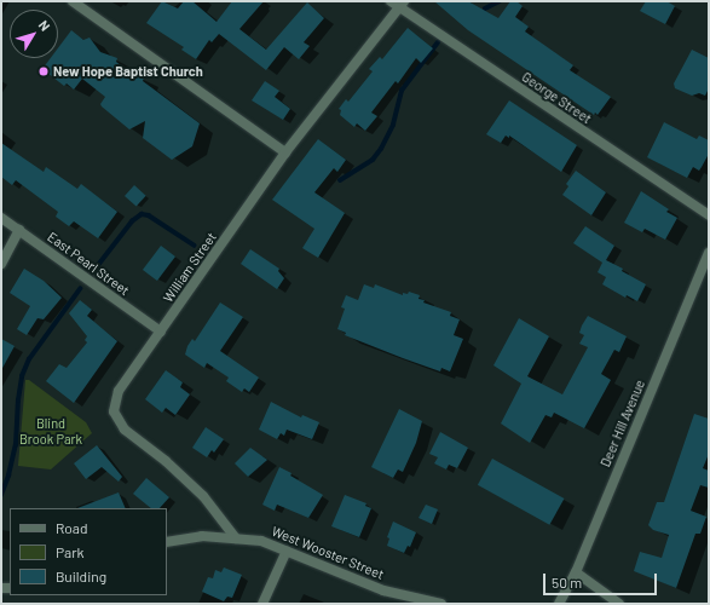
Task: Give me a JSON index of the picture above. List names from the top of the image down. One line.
{"streets":{"street":["George Street","East Pearl Street","William Street","Deer Hill Avenue","West Wooster Street"]},"crossings":[["George Street","William Street"],["East Pearl Street","William Street"],["William Street","West Wooster Street"]],"parks":["Blind Brook Park"],"places":["New Hope Baptist Church"],"legend":["Road","Park","Building"],"scale_bar":"50 m","north":"top right"}
